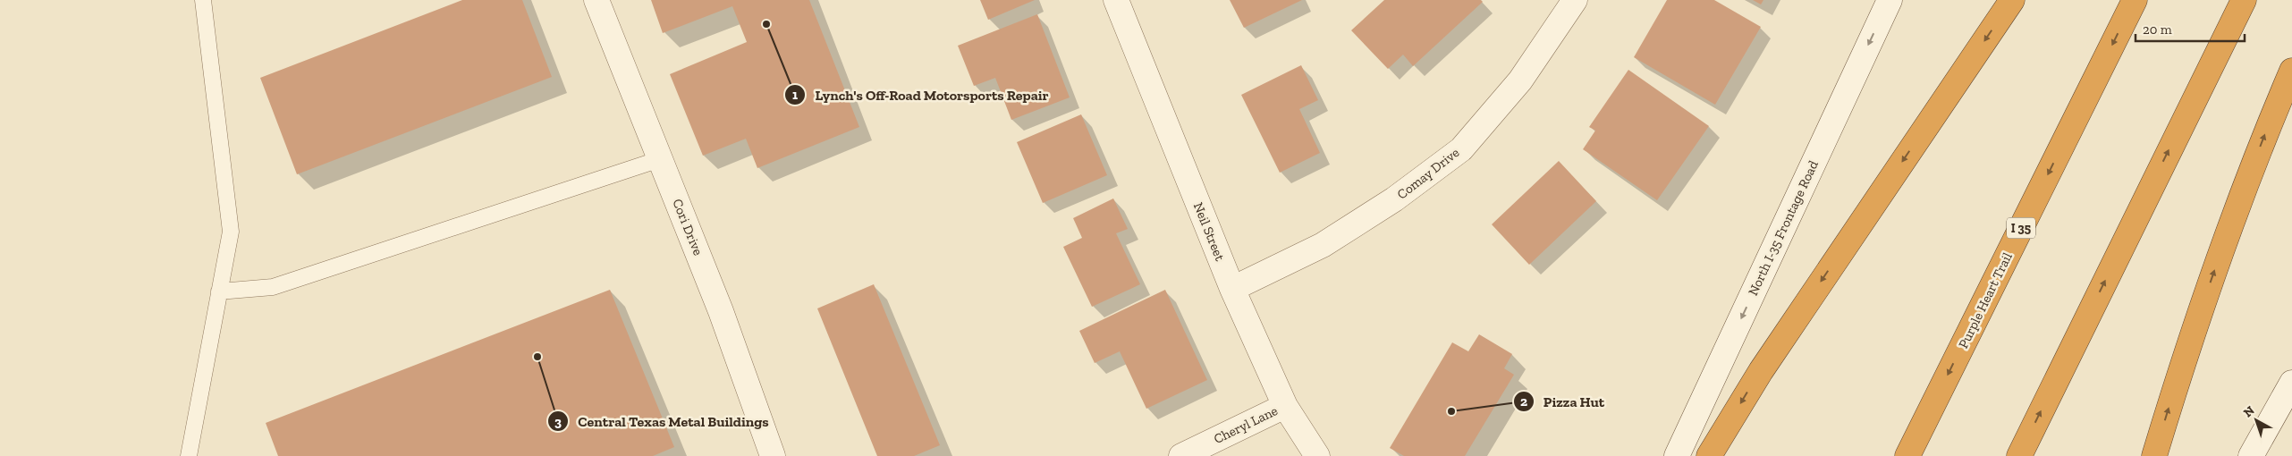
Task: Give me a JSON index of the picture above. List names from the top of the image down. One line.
{"streets":{"highway":["I 35","Purple Heart Trail"],"street":["Comay Drive","Cori Drive","North I-35 Frontage Road","Neil Street","Cheryl Lane"]},"crossings":[["Comay Drive","Neil Street"],["Neil Street","Cheryl Lane"]],"one_way":["North I-35 Frontage Road"],"places":["Lynch's Off-Road Motorsports Repair","Central Texas Metal Buildings","Pizza Hut"],"scale_bar":"20 m","north":"top left"}
